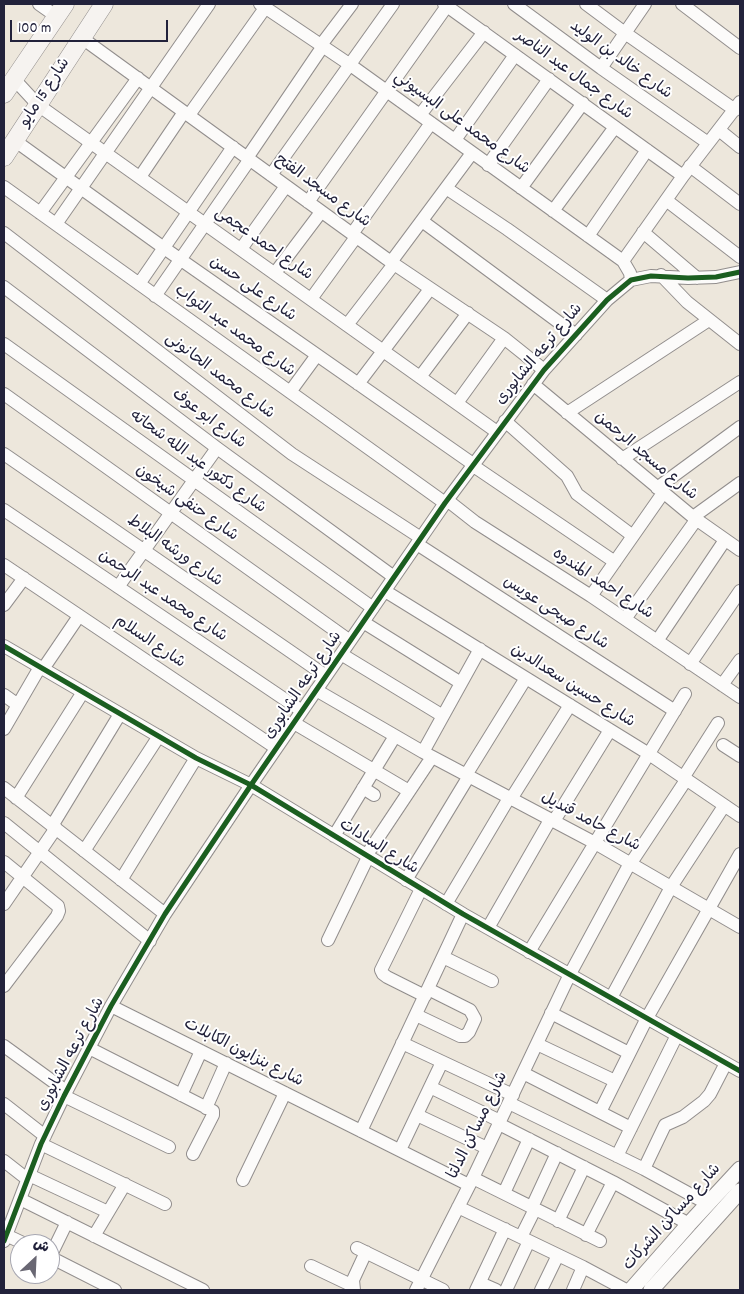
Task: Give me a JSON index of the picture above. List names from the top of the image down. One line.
{"streets":{"main road":["شارع 15 مايو"],"street":["شارع خالد بن الوليد","شارع جمال عبد الناصر","شارع محمد على البسيوني","شارع مسجد الفتح","شارع احمد عجمى","شارع على حسن","شارع محمد عبد التواب","شارع ترعه الشابورى","شارع محمد الحانونى","شارع ابو عوف","شارع مسجد الرحمن","شارع دكتور عبد الله شحاته","شارع حنفى شيخون","شارع ورشه البلاط","شارع احمد المندوه","شارع محمد عبد الرحمن","شارع صبحى عويس","شارع السلام","شارع حسين سعدالدين","شارع حامد قنديل","شارع السادات","شارع بنزايون الكابلات","شارع مساكن الدلتا","شارع مساكن الشركات"]},"crossings":[["شارع 15 مايو","شارع مسجد الفتح"],["شارع 15 مايو","شارع احمد عجمى"],["شارع 15 مايو","شارع على حسن"],["شارع مسجد الفتح","شارع ترعه الشابورى"],["شارع احمد عجمى","شارع ترعه الشابورى"],["شارع على حسن","شارع ترعه الشابورى"],["شارع محمد عبد التواب","شارع ترعه الشابورى"],["شارع محمد عبد التواب","شارع احمد المندوه"],["شارع ترعه الشابورى","شارع محمد الحانونى"],["شارع ترعه الشابورى","شارع ابو عوف"],["شارع ترعه الشابورى","شارع مسجد الرحمن"],["شارع ترعه الشابورى","شارع دكتور عبد الله شحاته"],["شارع ترعه الشابورى","شارع حنفى شيخون"],["شارع ترعه الشابورى","شارع ورشه البلاط"],["شارع ترعه الشابورى","شارع احمد المندوه"],["شارع ترعه الشابورى","شارع محمد عبد الرحمن"],["شارع ترعه الشابورى","شارع صبحى عويس"],["شارع ترعه الشابورى","شارع السلام"],["شارع ترعه الشابورى","شارع حسين سعدالدين"],["شارع ترعه الشابورى","شارع حامد قنديل"],["شارع ترعه الشابورى","شارع السادات"],["شارع ترعه الشابورى","شارع بنزايون الكابلات"],["شارع محمد الحانونى","شارع صبحى عويس"],["شارع حسين سعدالدين","شارع مساكن الدلتا"],["شارع حامد قنديل","شارع مساكن الدلتا"],["شارع السادات","شارع مساكن الدلتا"],["شارع بنزايون الكابلات","شارع مساكن الدلتا"]],"scale_bar":"100 m","north":"top right"}
